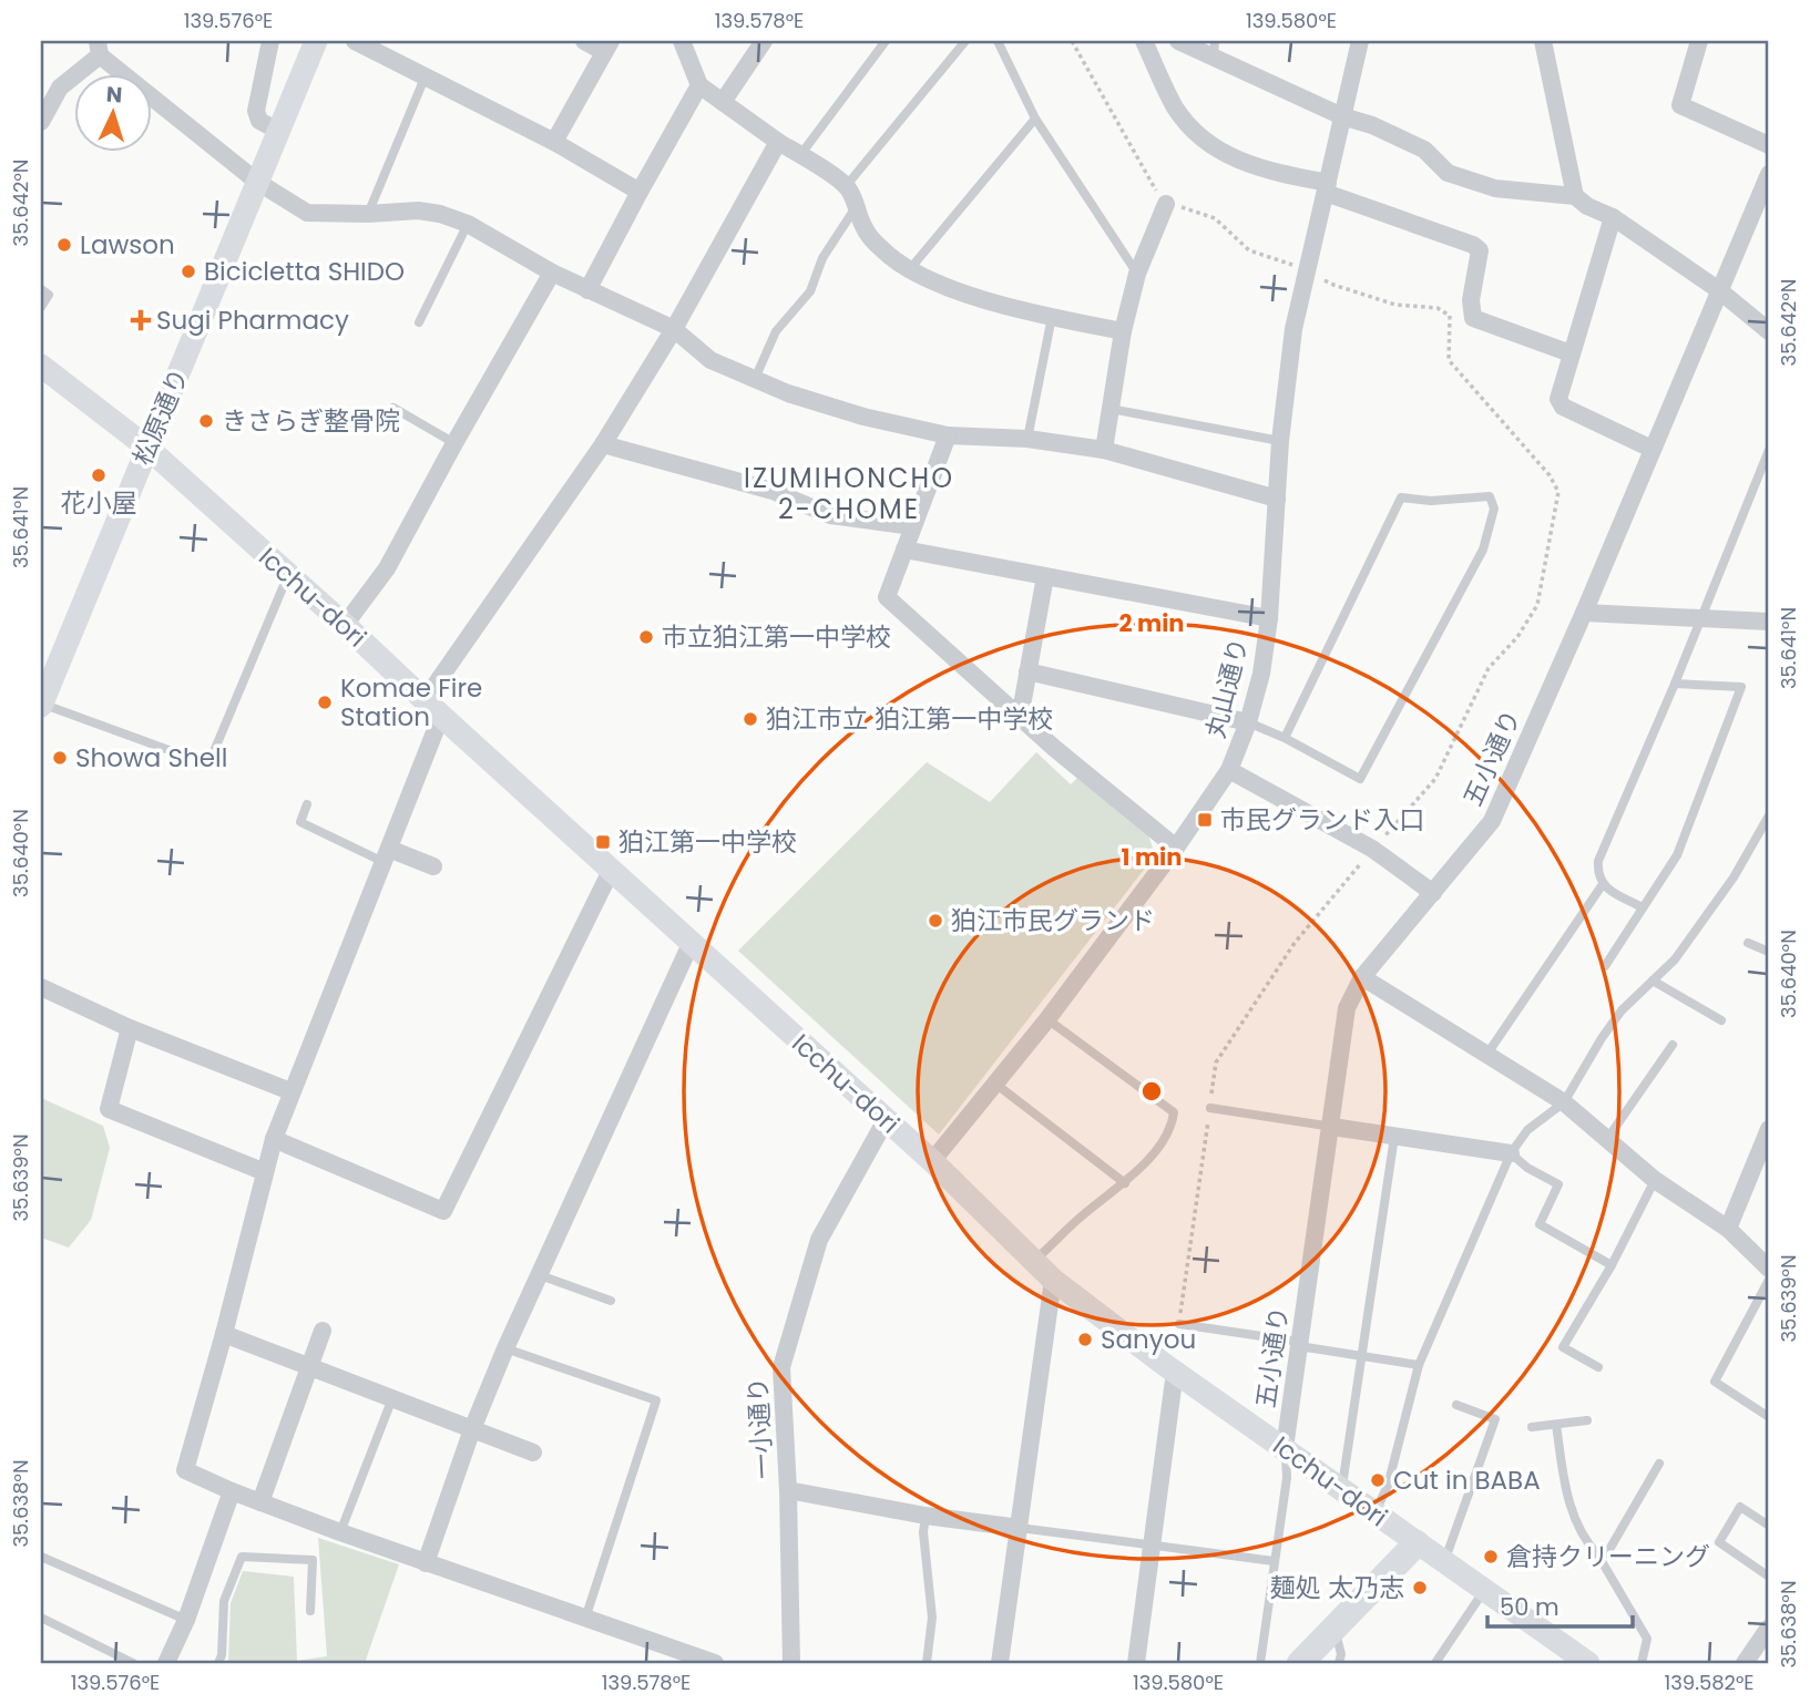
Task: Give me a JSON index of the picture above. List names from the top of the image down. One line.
{"streets":{"street":["松原通り","Icchu-dori","丸山通り","五小通り","一小通り"]},"crossings":[["松原通り","Icchu-dori"],["Icchu-dori","丸山通り"],["Icchu-dori","五小通り"],["Icchu-dori","一小通り"]],"districts":["IZUMIHONCHO 2-CHOME"],"places":{"other":["Lawson","Bicicletta SHIDO","きさらぎ整骨院","花小屋","市立狛江第一中学校","Komae Fire Station","狛江市立 狛江第一中学校","Showa Shell","狛江市民グランド","Sanyou","Cut in BABA","倉持クリーニング","麺処 太乃志"],"health":["Sugi Pharmacy"],"transit":["市民グランド入口","狛江第一中学校"]},"scale_bar":"50 m","north":"top","coordinates":["139.576°E","139.578°E","139.580°E","35.642°N","35.641°N","35.640°N","35.639°N","35.638°N","139.582°E"],"rings":["2 min","1 min"]}
